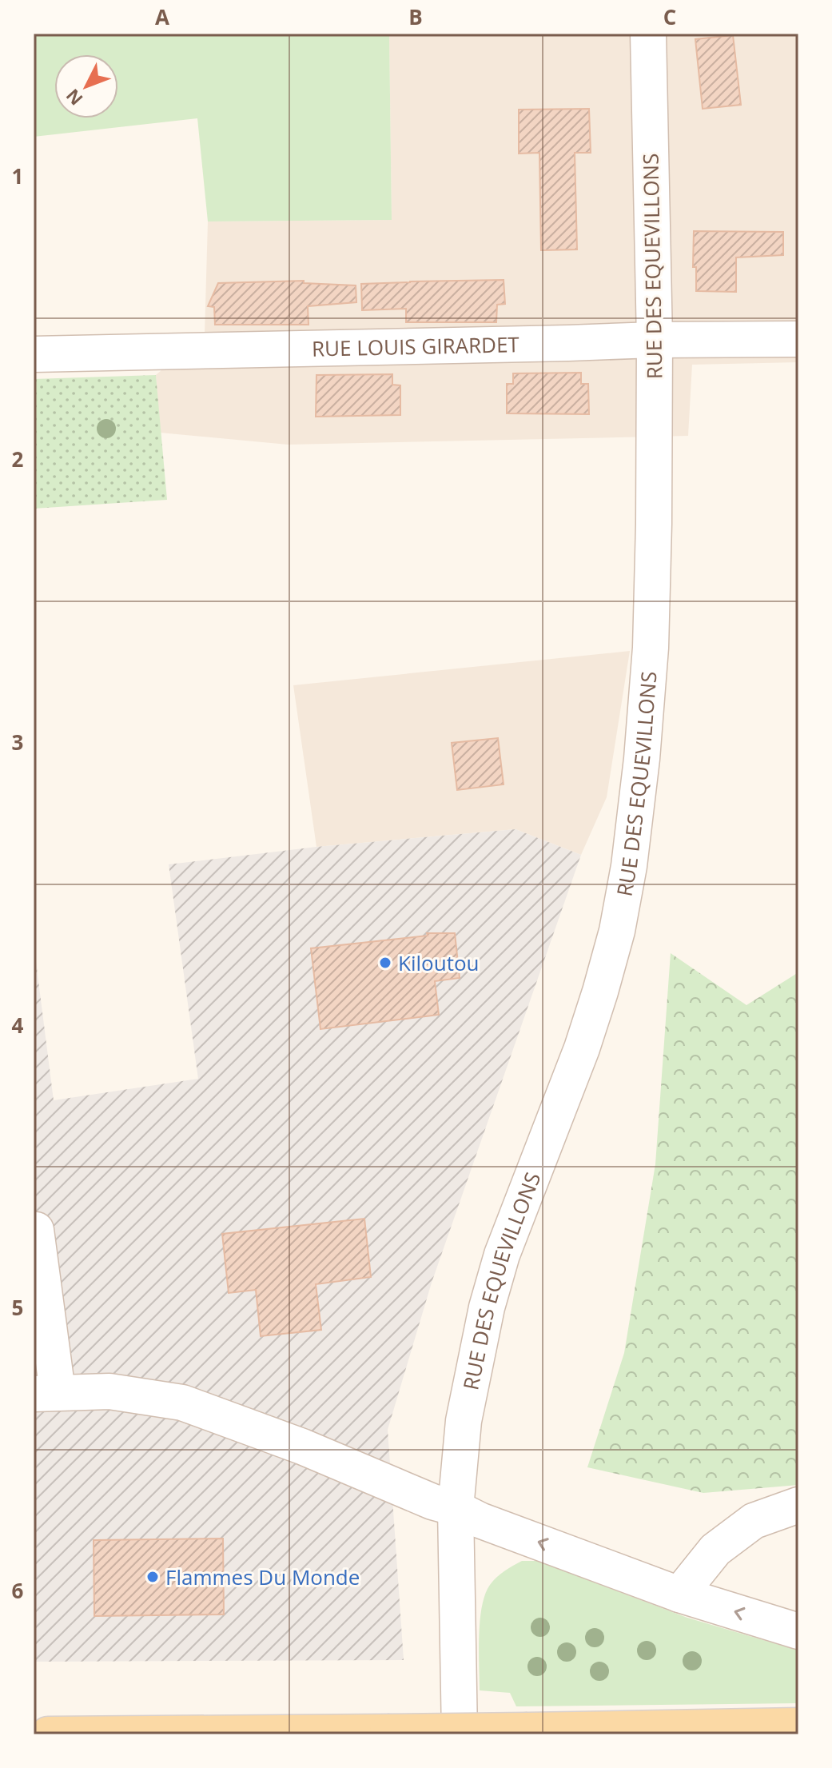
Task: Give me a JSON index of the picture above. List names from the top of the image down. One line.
{"streets":{"street":["RUE DES EQUEVILLONS","RUE LOUIS GIRARDET"]},"crossings":[["RUE DES EQUEVILLONS","RUE LOUIS GIRARDET"]],"places":["Kiloutou","Flammes Du Monde"],"north":"bottom left","grid":{"columns":["A","B","C"],"rows":["1","2","3","4","5","6"]}}
